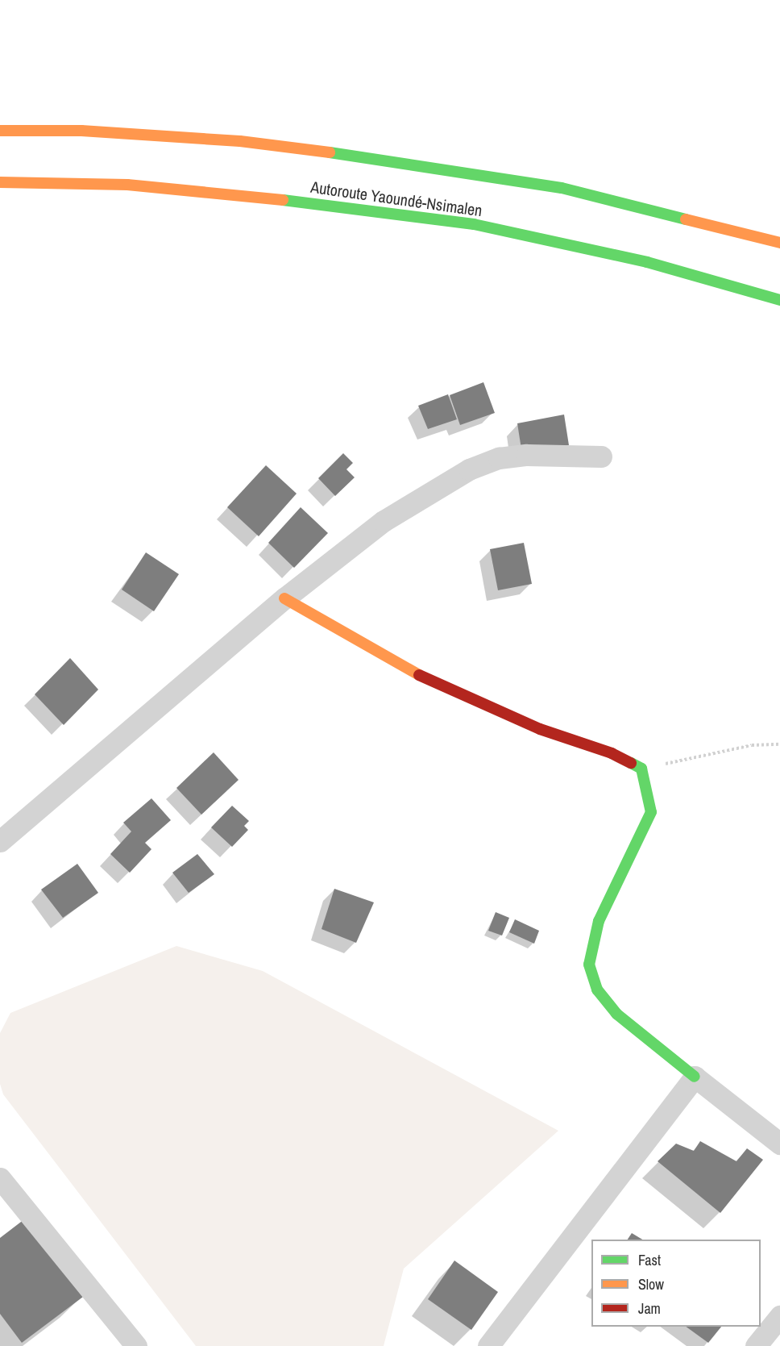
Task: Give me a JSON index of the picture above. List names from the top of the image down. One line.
{"streets":{"main road":["Autoroute Yaoundé-Nsimalen"]},"legend":["Fast","Slow","Jam"]}
